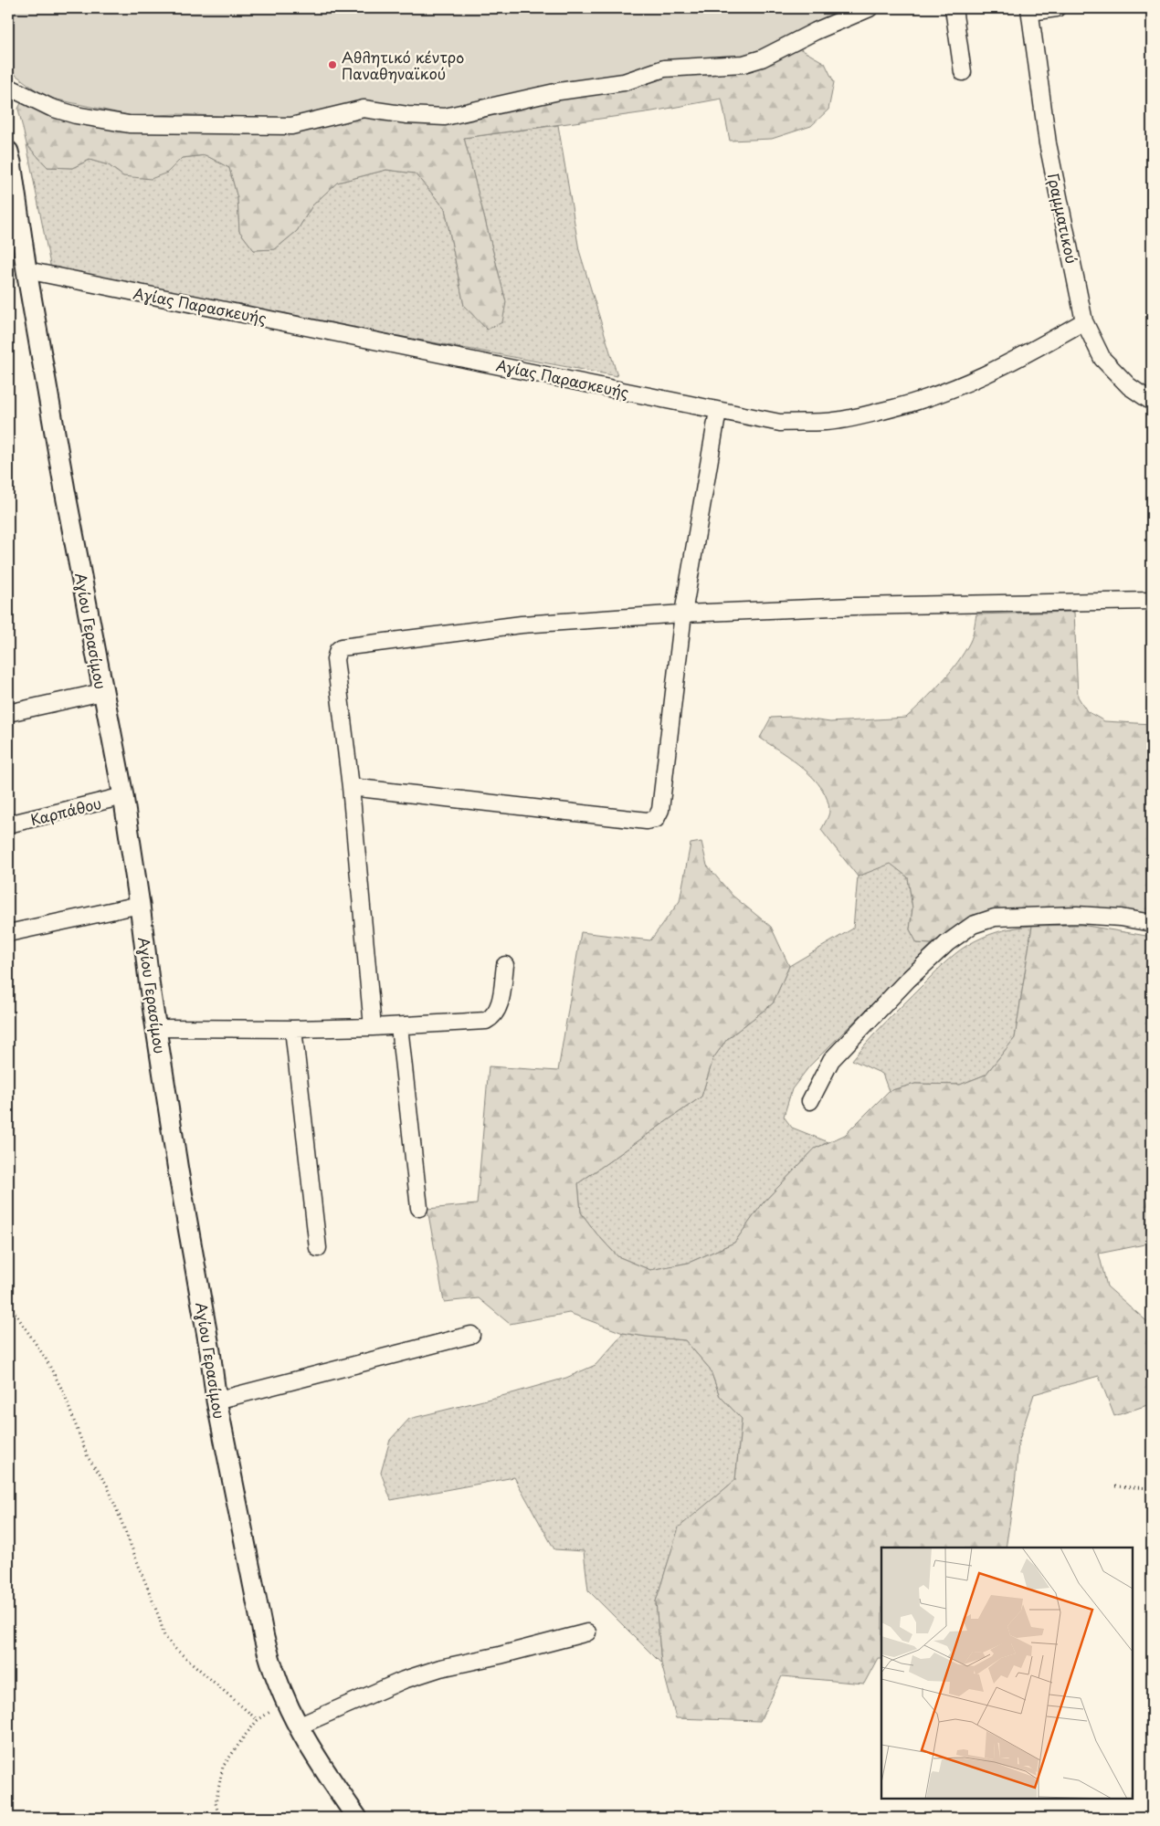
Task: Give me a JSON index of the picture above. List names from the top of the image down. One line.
{"streets":{"street":["Γραμματικού","Αγίας Παρασκευής","Αγίου Γερασίμου","Καρπάθου"]},"crossings":[["Γραμματικού","Αγίας Παρασκευής"],["Αγίας Παρασκευής","Αγίου Γερασίμου"],["Αγίου Γερασίμου","Καρπάθου"]],"places":["Αθλητικό κέντρο Παναθηναϊκού"]}
